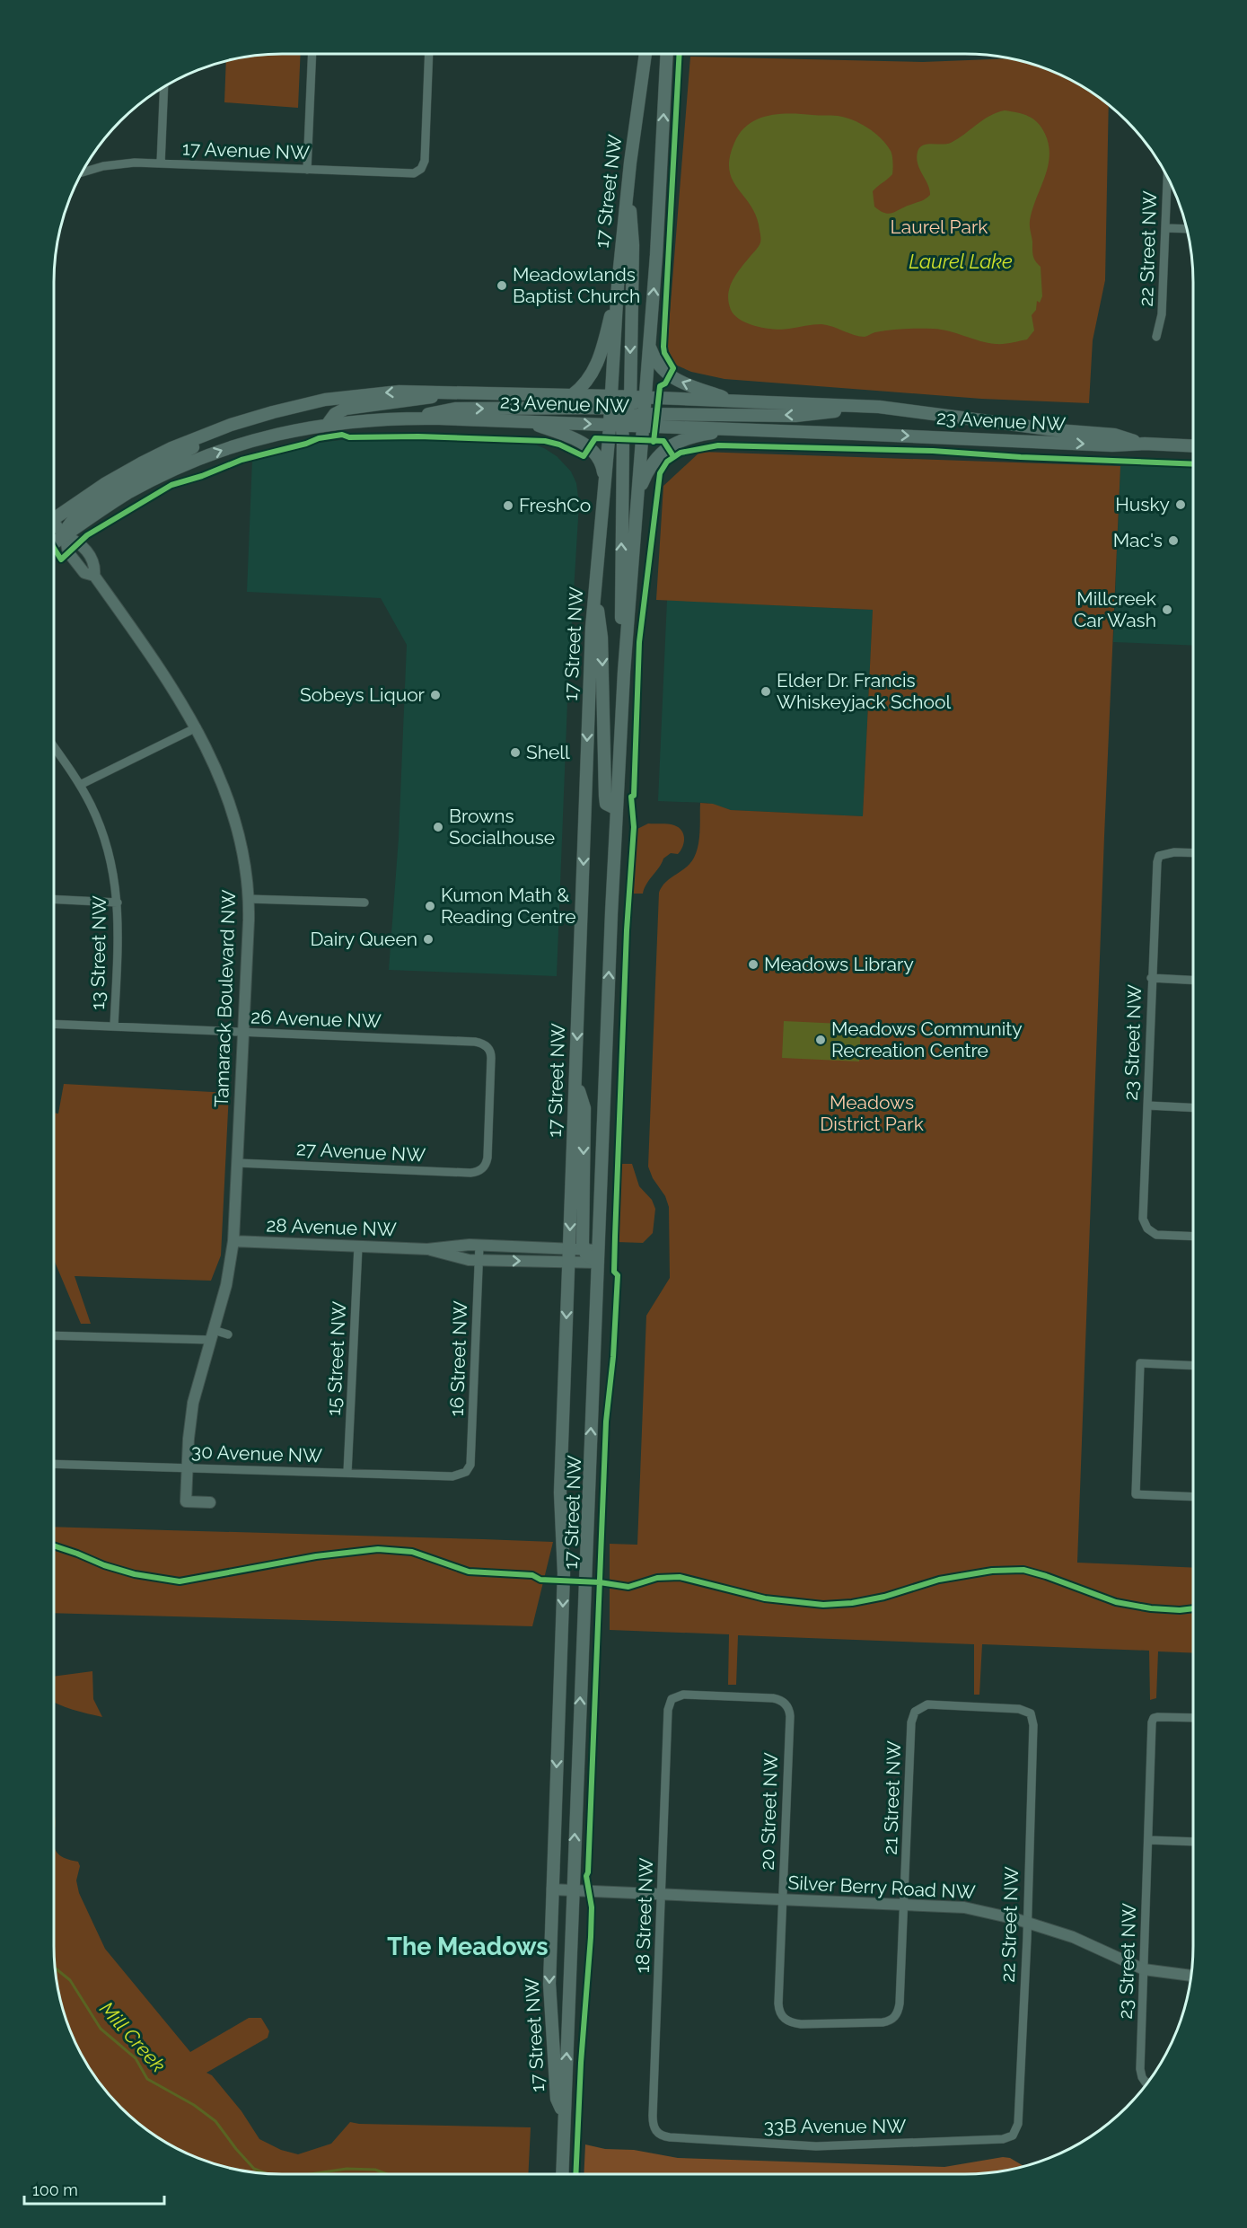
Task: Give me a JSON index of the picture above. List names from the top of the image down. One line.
{"streets":{"main road":["17 Street NW","23 Avenue NW"],"street":["17 Avenue NW","22 Street NW","13 Street NW","Tamarack Boulevard NW","26 Avenue NW","23 Street NW","27 Avenue NW","28 Avenue NW","15 Street NW","16 Street NW","30 Avenue NW","21 Street NW","20 Street NW","Silver Berry Road NW","18 Street NW","33B Avenue NW"]},"crossings":[["17 Street NW","23 Avenue NW"],["17 Street NW","28 Avenue NW"],["17 Street NW","Silver Berry Road NW"],["22 Street NW","21 Street NW"],["22 Street NW","Silver Berry Road NW"],["22 Street NW","33B Avenue NW"],["23 Avenue NW","Tamarack Boulevard NW"],["13 Street NW","26 Avenue NW"],["Tamarack Boulevard NW","26 Avenue NW"],["Tamarack Boulevard NW","27 Avenue NW"],["Tamarack Boulevard NW","28 Avenue NW"],["Tamarack Boulevard NW","30 Avenue NW"],["26 Avenue NW","27 Avenue NW"],["23 Street NW","Silver Berry Road NW"],["28 Avenue NW","15 Street NW"],["28 Avenue NW","16 Street NW"],["15 Street NW","30 Avenue NW"],["16 Street NW","30 Avenue NW"],["21 Street NW","20 Street NW"],["21 Street NW","Silver Berry Road NW"],["20 Street NW","Silver Berry Road NW"],["20 Street NW","18 Street NW"],["Silver Berry Road NW","18 Street NW"],["18 Street NW","33B Avenue NW"]],"districts":["The Meadows"],"water":["Laurel Lake","Mill Creek"],"parks":["Laurel Park","Meadows District Park"],"places":["Meadowlands Baptist Church","Husky","FreshCo","Mac's","Millcreek Car Wash","Elder Dr. Francis Whiskeyjack School","Sobeys Liquor","Shell","Browns Socialhouse","Kumon Math & Reading Centre","Dairy Queen","Meadows Library","Meadows Community Recreation Centre"],"scale_bar":"100 m"}
